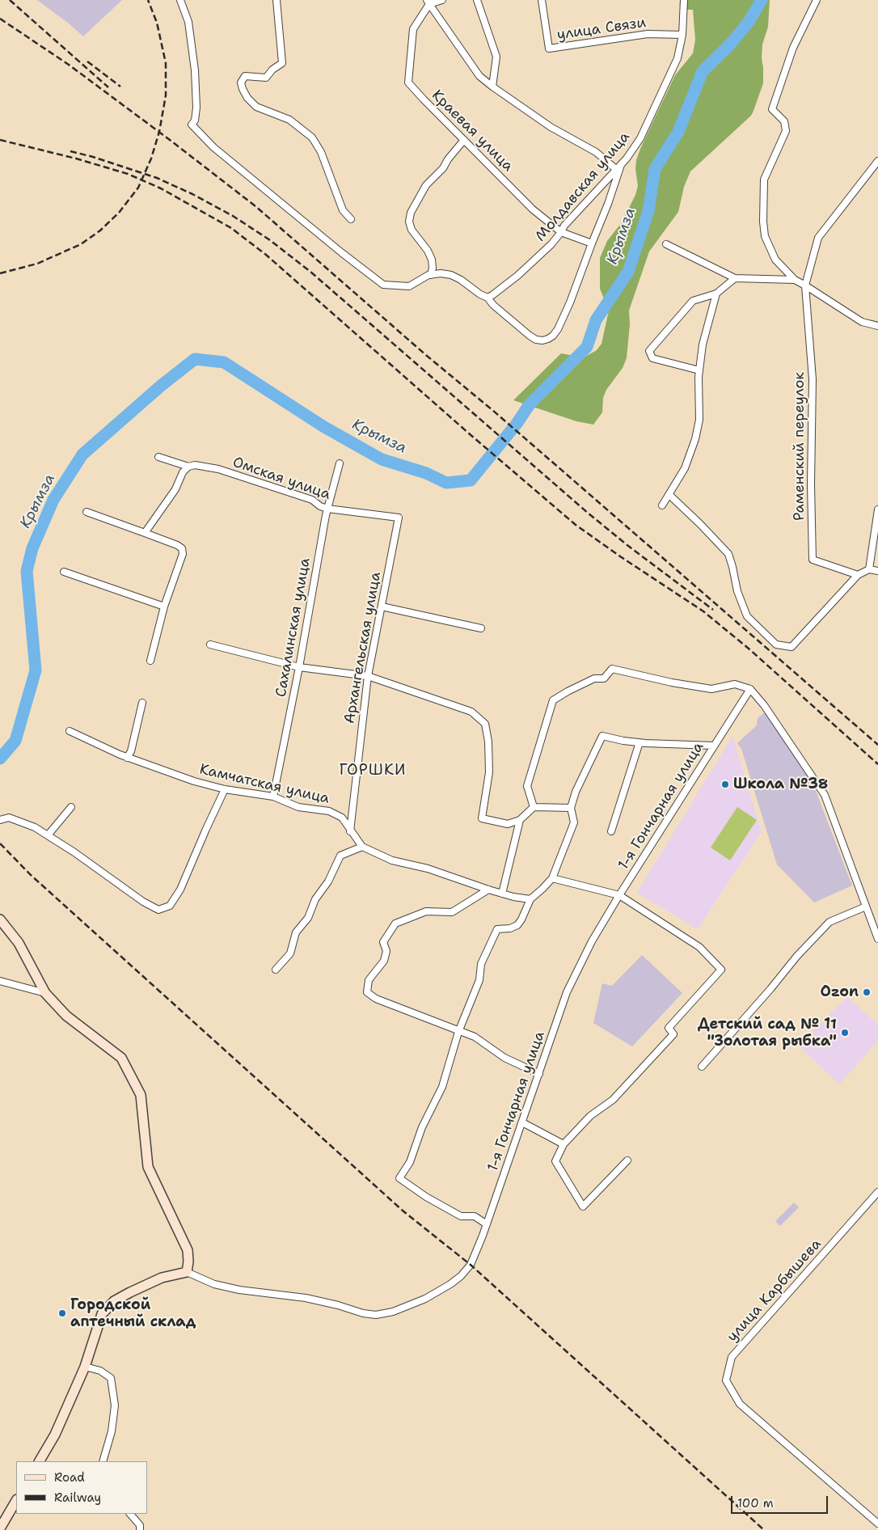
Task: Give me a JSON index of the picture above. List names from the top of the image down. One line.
{"streets":{"street":["улица Связи","Краевая улица","Молдавская улица","Раменский переулок","Омская улица","Сахалинская улица","Архангельская улица","Камчатская улица","1-я Гончарная улица","улица Карбышева"]},"crossings":[["улица Связи","Молдавская улица"],["Краевая улица","Молдавская улица"],["Омская улица","Сахалинская улица"],["Омская улица","Архангельская улица"],["Сахалинская улица","Камчатская улица"],["Архангельская улица","Камчатская улица"]],"districts":["ГОРШКИ"],"water":["Крымза"],"places":["Школа №38","Ozon","Детский сад № 11 \"Золотая рыбка\"","Городской аптечный склад"],"legend":["Road","Railway"],"scale_bar":"100 m"}
